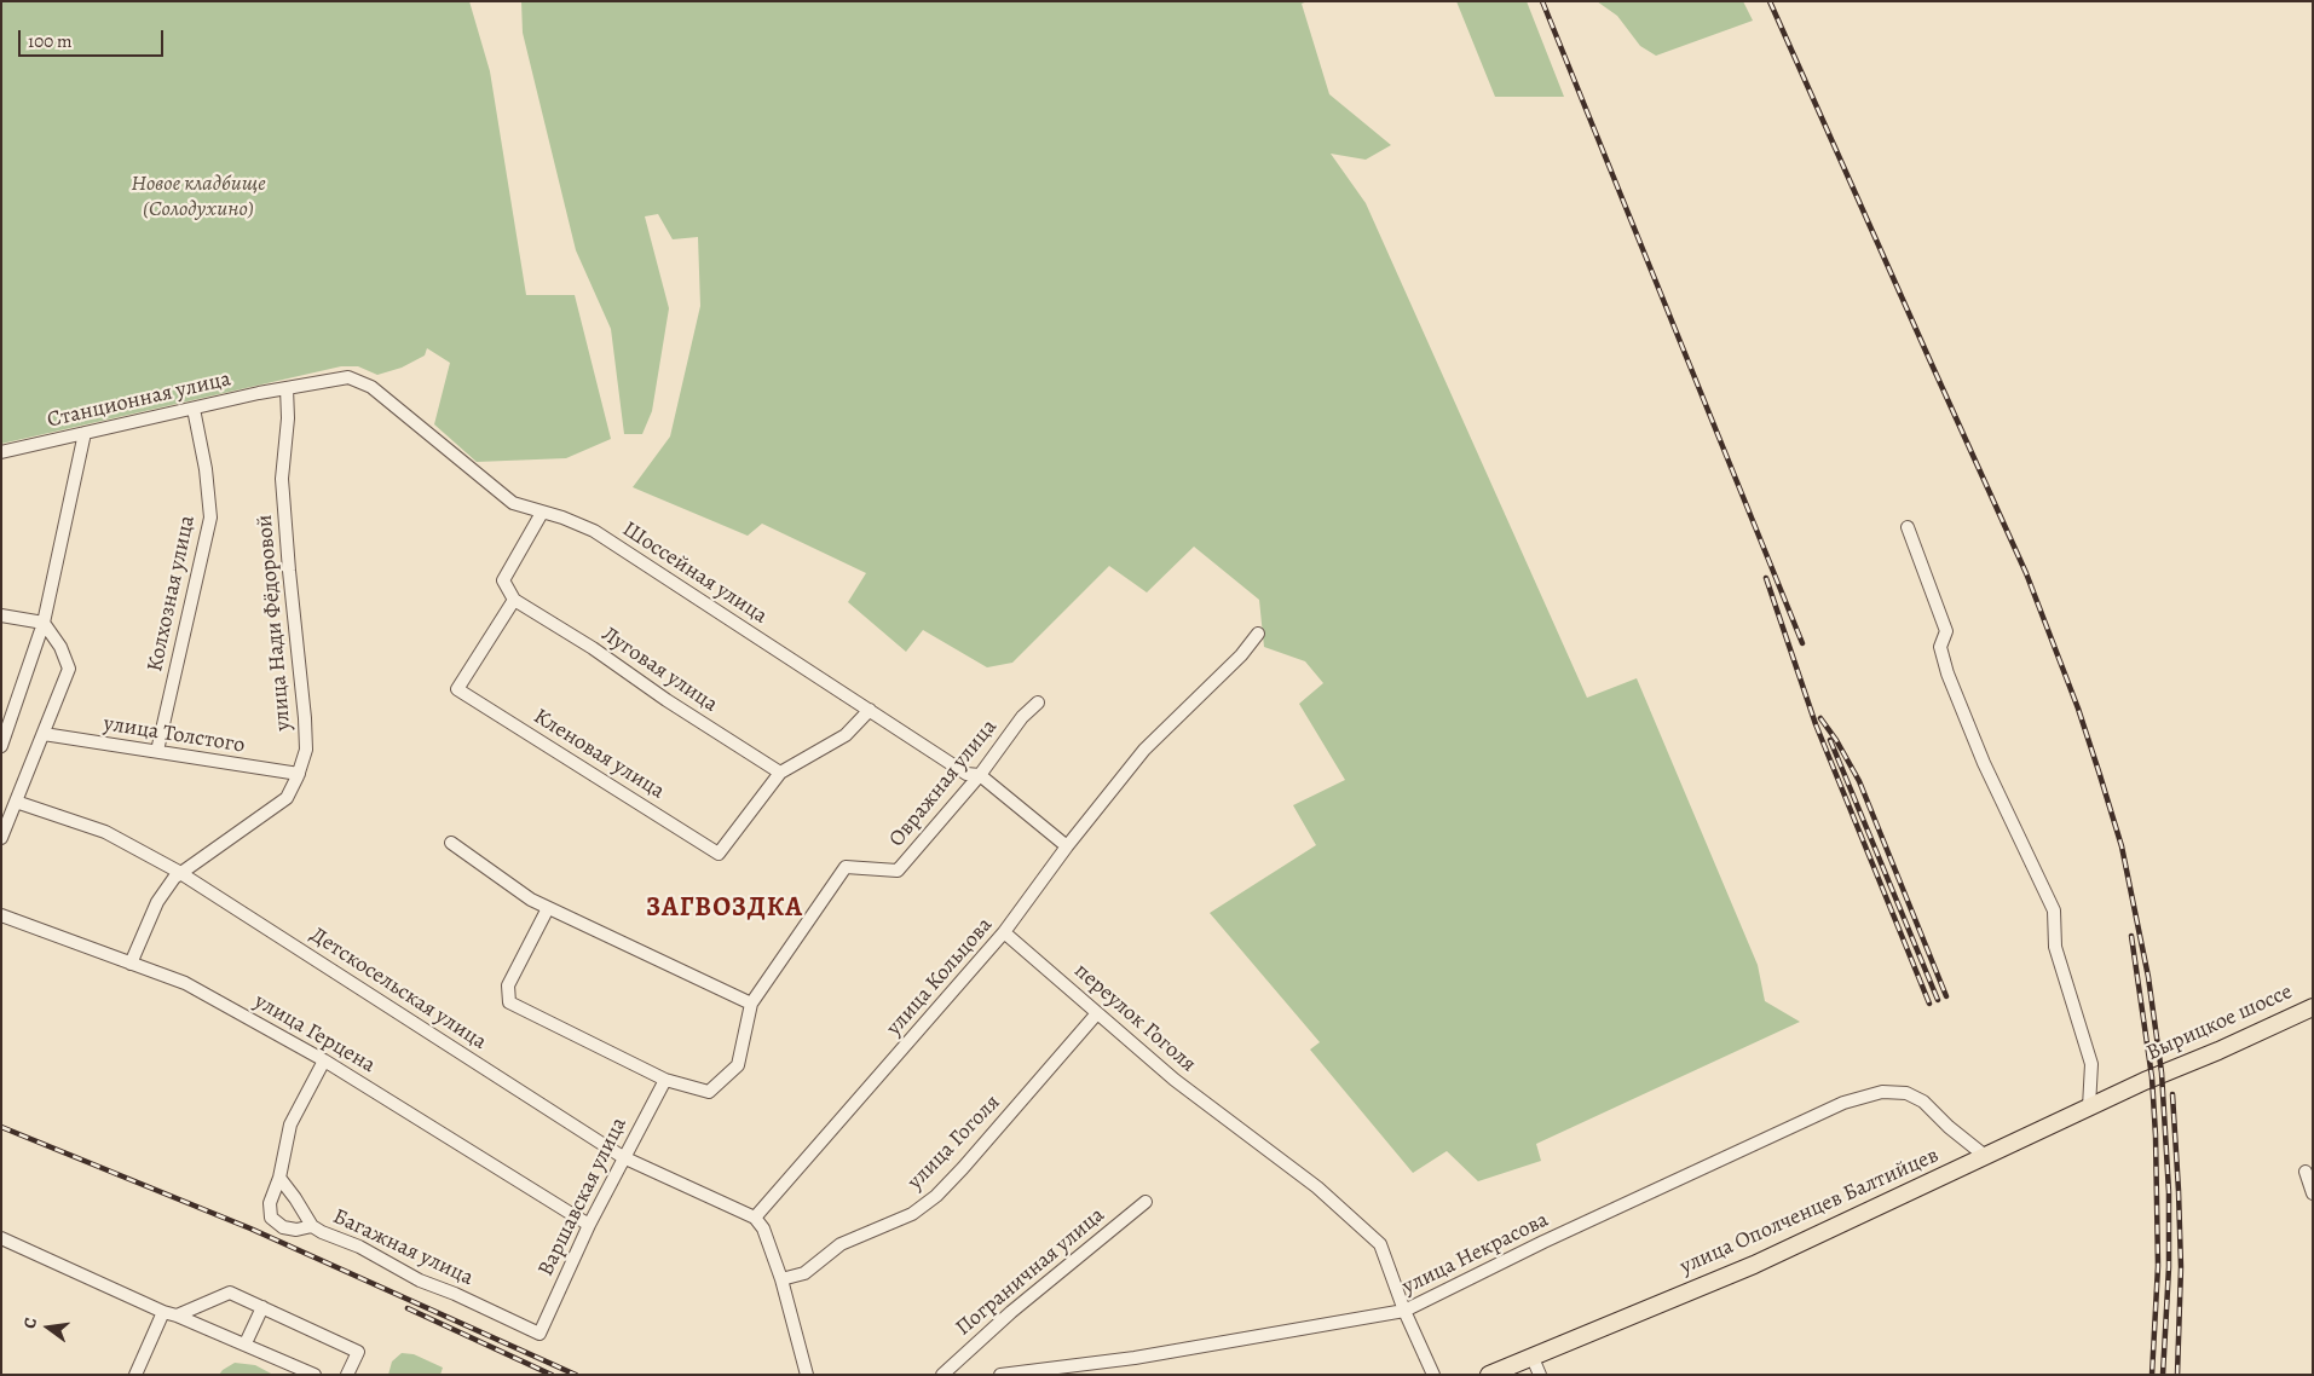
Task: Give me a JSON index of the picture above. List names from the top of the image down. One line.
{"streets":{"main road":["Вырицкое шоссе","улица Ополченцев Балтийцев"],"street":["Станционная улица","Шоссейная улица","Колхозная улица","улица Нади Фёдоровой","Луговая улица","улица Толстого","Кленовая улица","Овражная улица","улица Кольцова","Детскосельская улица","переулок Гоголя","улица Герцена","улица Гоголя","Варшавская улица","Багажная улица","улица Некрасова","Пограничная улица"]},"crossings":[["Станционная улица","Шоссейная улица"],["Станционная улица","Колхозная улица"],["Станционная улица","улица Нади Фёдоровой"],["Шоссейная улица","улица Нади Фёдоровой"],["Шоссейная улица","Овражная улица"],["Шоссейная улица","улица Кольцова"],["Колхозная улица","улица Толстого"],["улица Нади Фёдоровой","улица Толстого"],["улица Нади Фёдоровой","Детскосельская улица"],["улица Нади Фёдоровой","улица Герцена"],["Луговая улица","Кленовая улица"],["Овражная улица","Варшавская улица"],["улица Кольцова","Детскосельская улица"],["улица Кольцова","переулок Гоголя"],["Детскосельская улица","Варшавская улица"],["переулок Гоголя","улица Гоголя"],["переулок Гоголя","улица Некрасова"],["Вырицкое шоссе","улица Ополченцев Балтийцев"],["улица Герцена","Варшавская улица"],["улица Герцена","Багажная улица"],["Варшавская улица","Багажная улица"],["улица Ополченцев Балтийцев","улица Некрасова"]],"districts":["ЗАГВОЗДКА"],"parks":["Новое кладбище (Солодухино)"],"scale_bar":"100 m","north":"left"}
